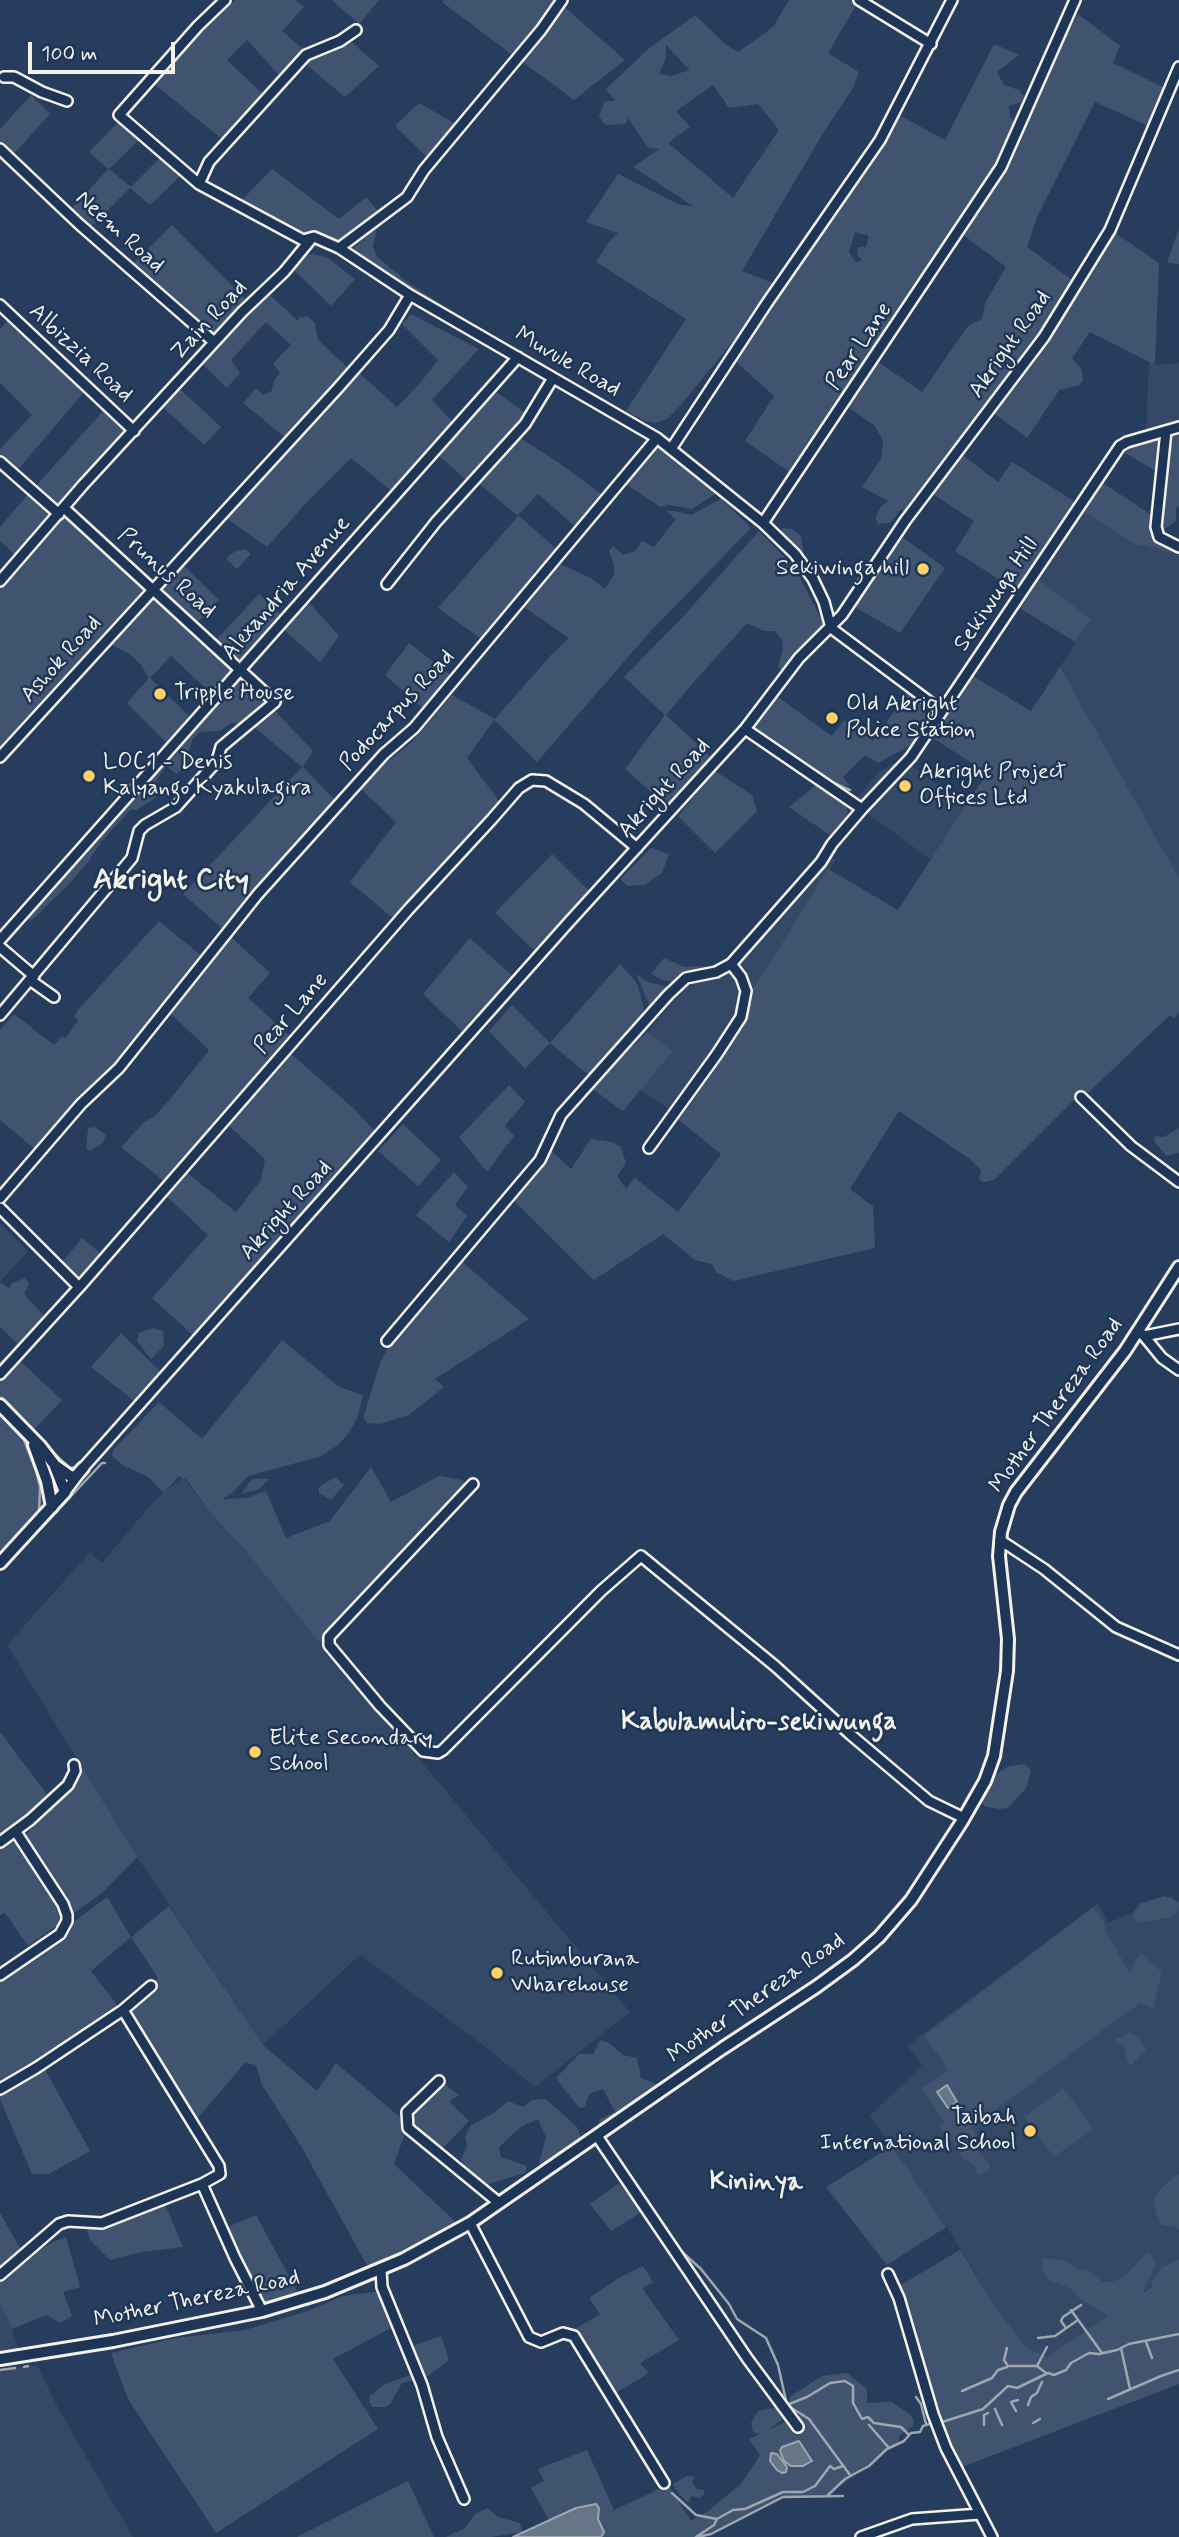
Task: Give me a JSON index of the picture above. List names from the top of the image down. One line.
{"streets":{"street":["Neem Road","Zain Road","Akright Road","Pear Lane","Albizzia Road","Muvule Road","Prunus Road","Alexandria Avenue","Sekiwuga Hill","Ashok Road","Podocarpus Road","Mother Thereza Road"]},"crossings":[["Neem Road","Zain Road"],["Zain Road","Albizzia Road"],["Zain Road","Muvule Road"],["Zain Road","Prunus Road"],["Akright Road","Pear Lane"],["Akright Road","Muvule Road"],["Pear Lane","Muvule Road"],["Muvule Road","Alexandria Avenue"],["Muvule Road","Ashok Road"],["Muvule Road","Podocarpus Road"],["Prunus Road","Alexandria Avenue"],["Prunus Road","Ashok Road"]],"districts":["Akright City","Kabulamuliro-sekiwunga","Kininya"],"places":["Sekiwinga hill","Tripple House","Old Akright Police Station","LOC1 - Denis Kalyango Kyakulagira","Akright Project Offices Ltd","Elite Secondary School","Rutimburana Wharehouse","Taibah International School"],"scale_bar":"100 m"}
